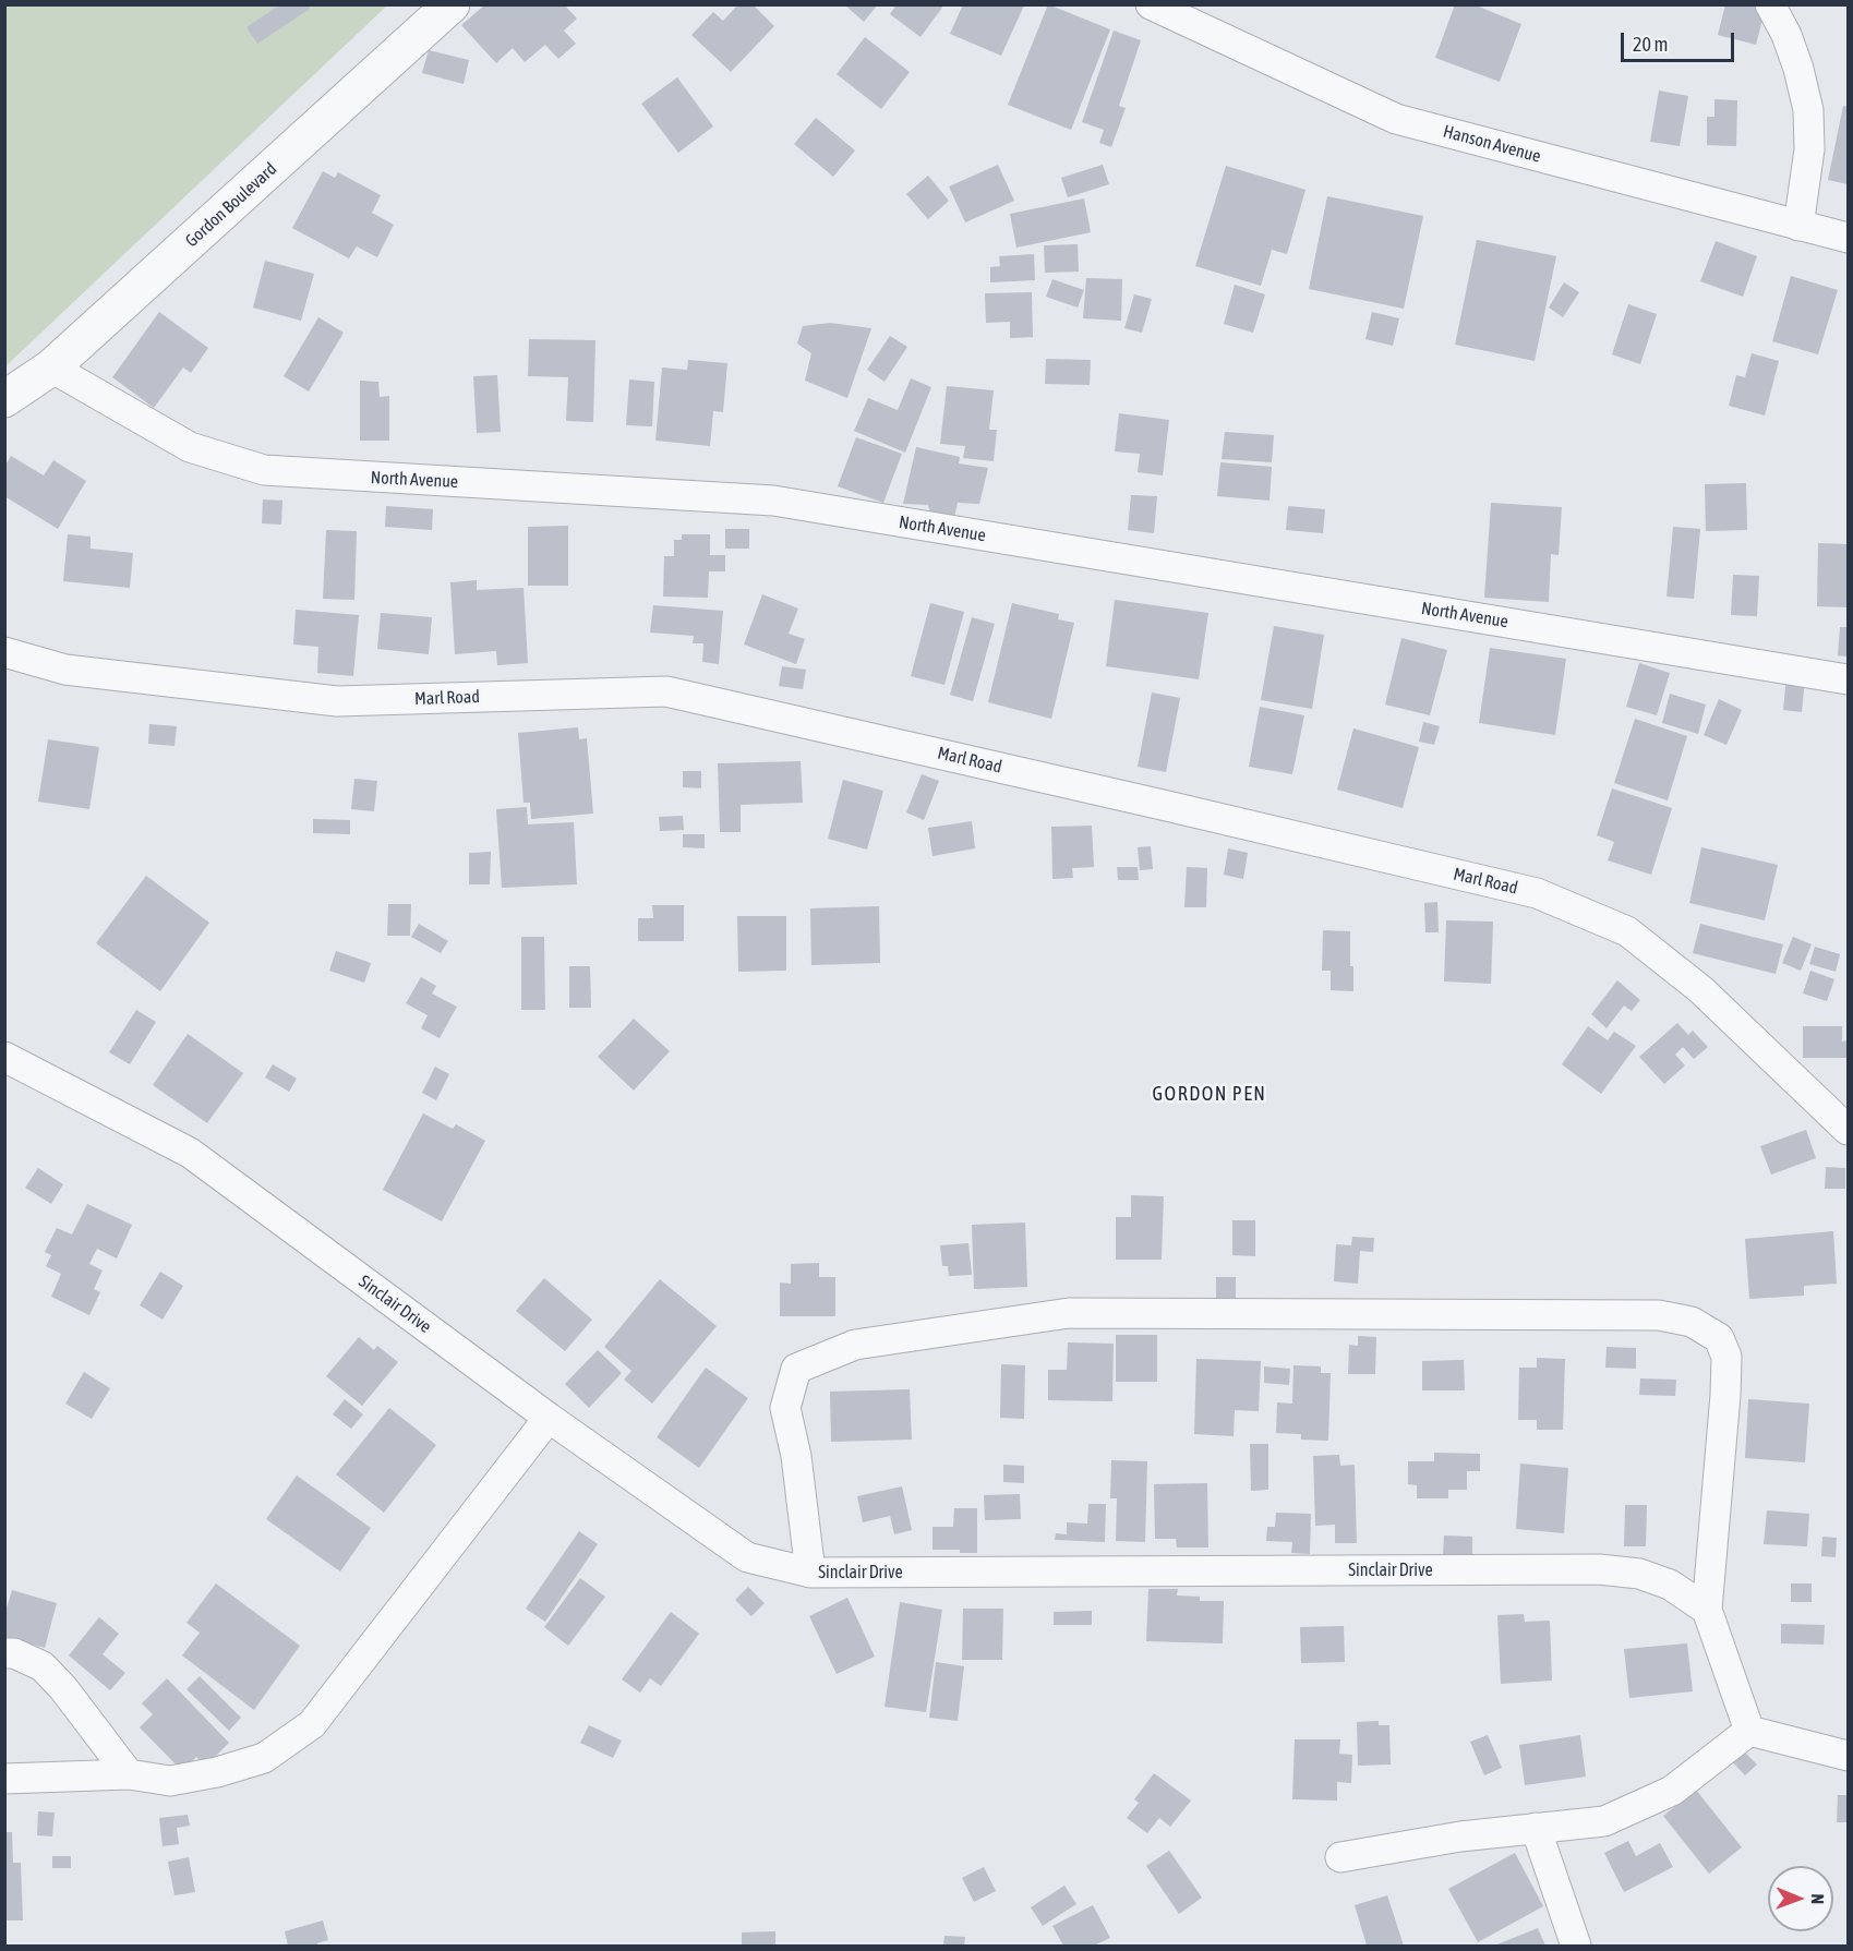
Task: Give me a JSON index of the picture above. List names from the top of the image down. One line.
{"streets":{"street":["Hanson Avenue","Gordon Boulevard","North Avenue","Marl Road","Sinclair Drive"]},"crossings":[["Gordon Boulevard","North Avenue"]],"districts":["GORDON PEN"],"scale_bar":"20 m","north":"right"}
